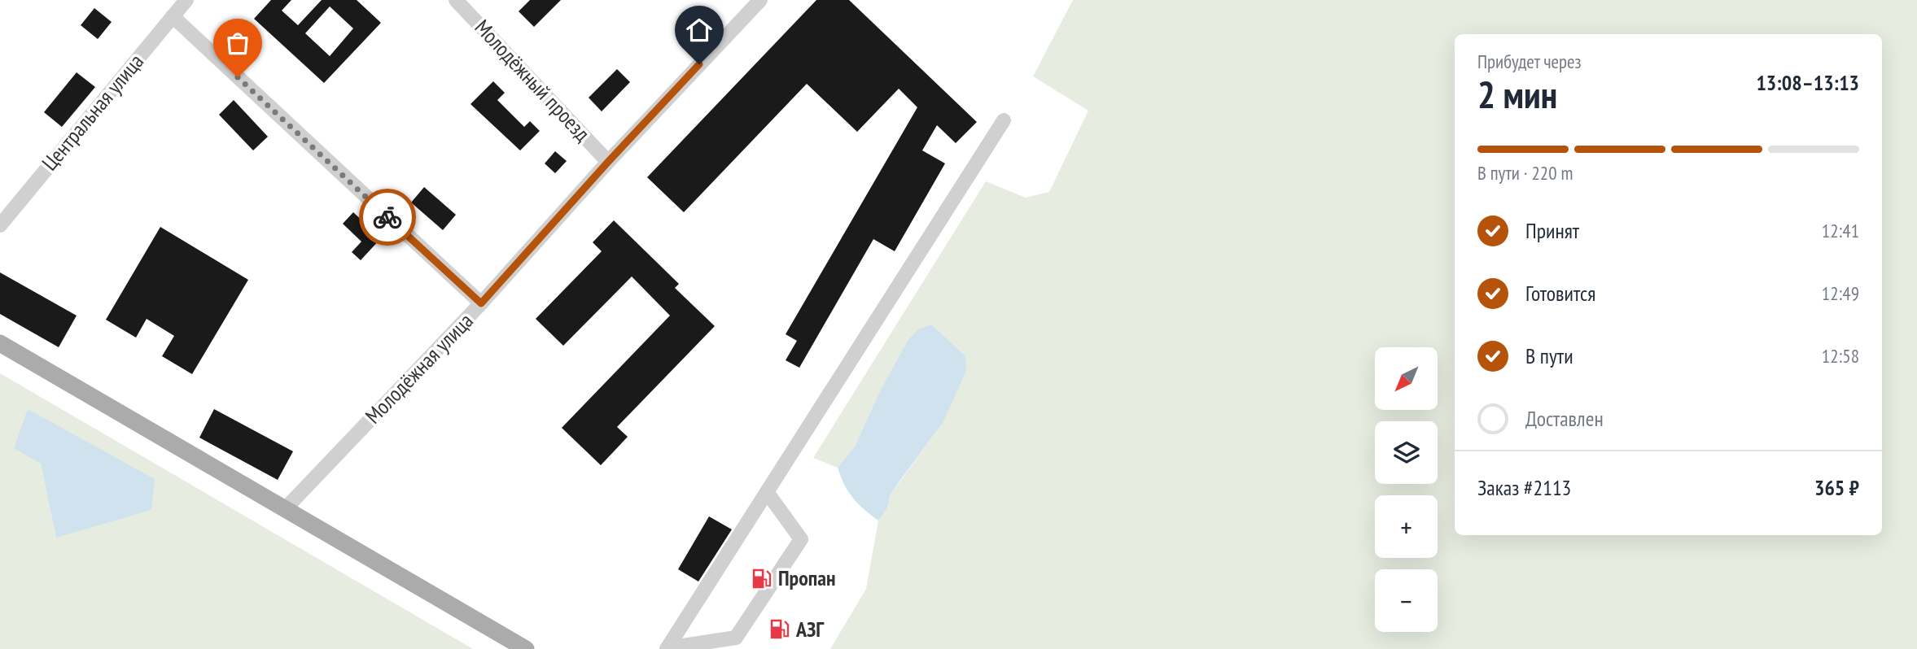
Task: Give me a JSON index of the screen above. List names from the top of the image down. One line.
{"streets":{"street":["Молодёжный проезд","Центральная улица","Молодёжная улица"]},"crossings":[["Молодёжный проезд","Молодёжная улица"]],"places":{"fuel station":["Пропан","АЗГ"]},"north":"bottom left","page":{"heading":["2 мин","Прибудет через","13:08–13:13"],"panel":["Заказ #2113","365 ₽"],"bar":"В пути · 220 m","list":[["Принят","12:41"],["Готовится","12:49"],["В пути","12:58"],"Доставлен"],"map_buttons":["+","−"]}}
